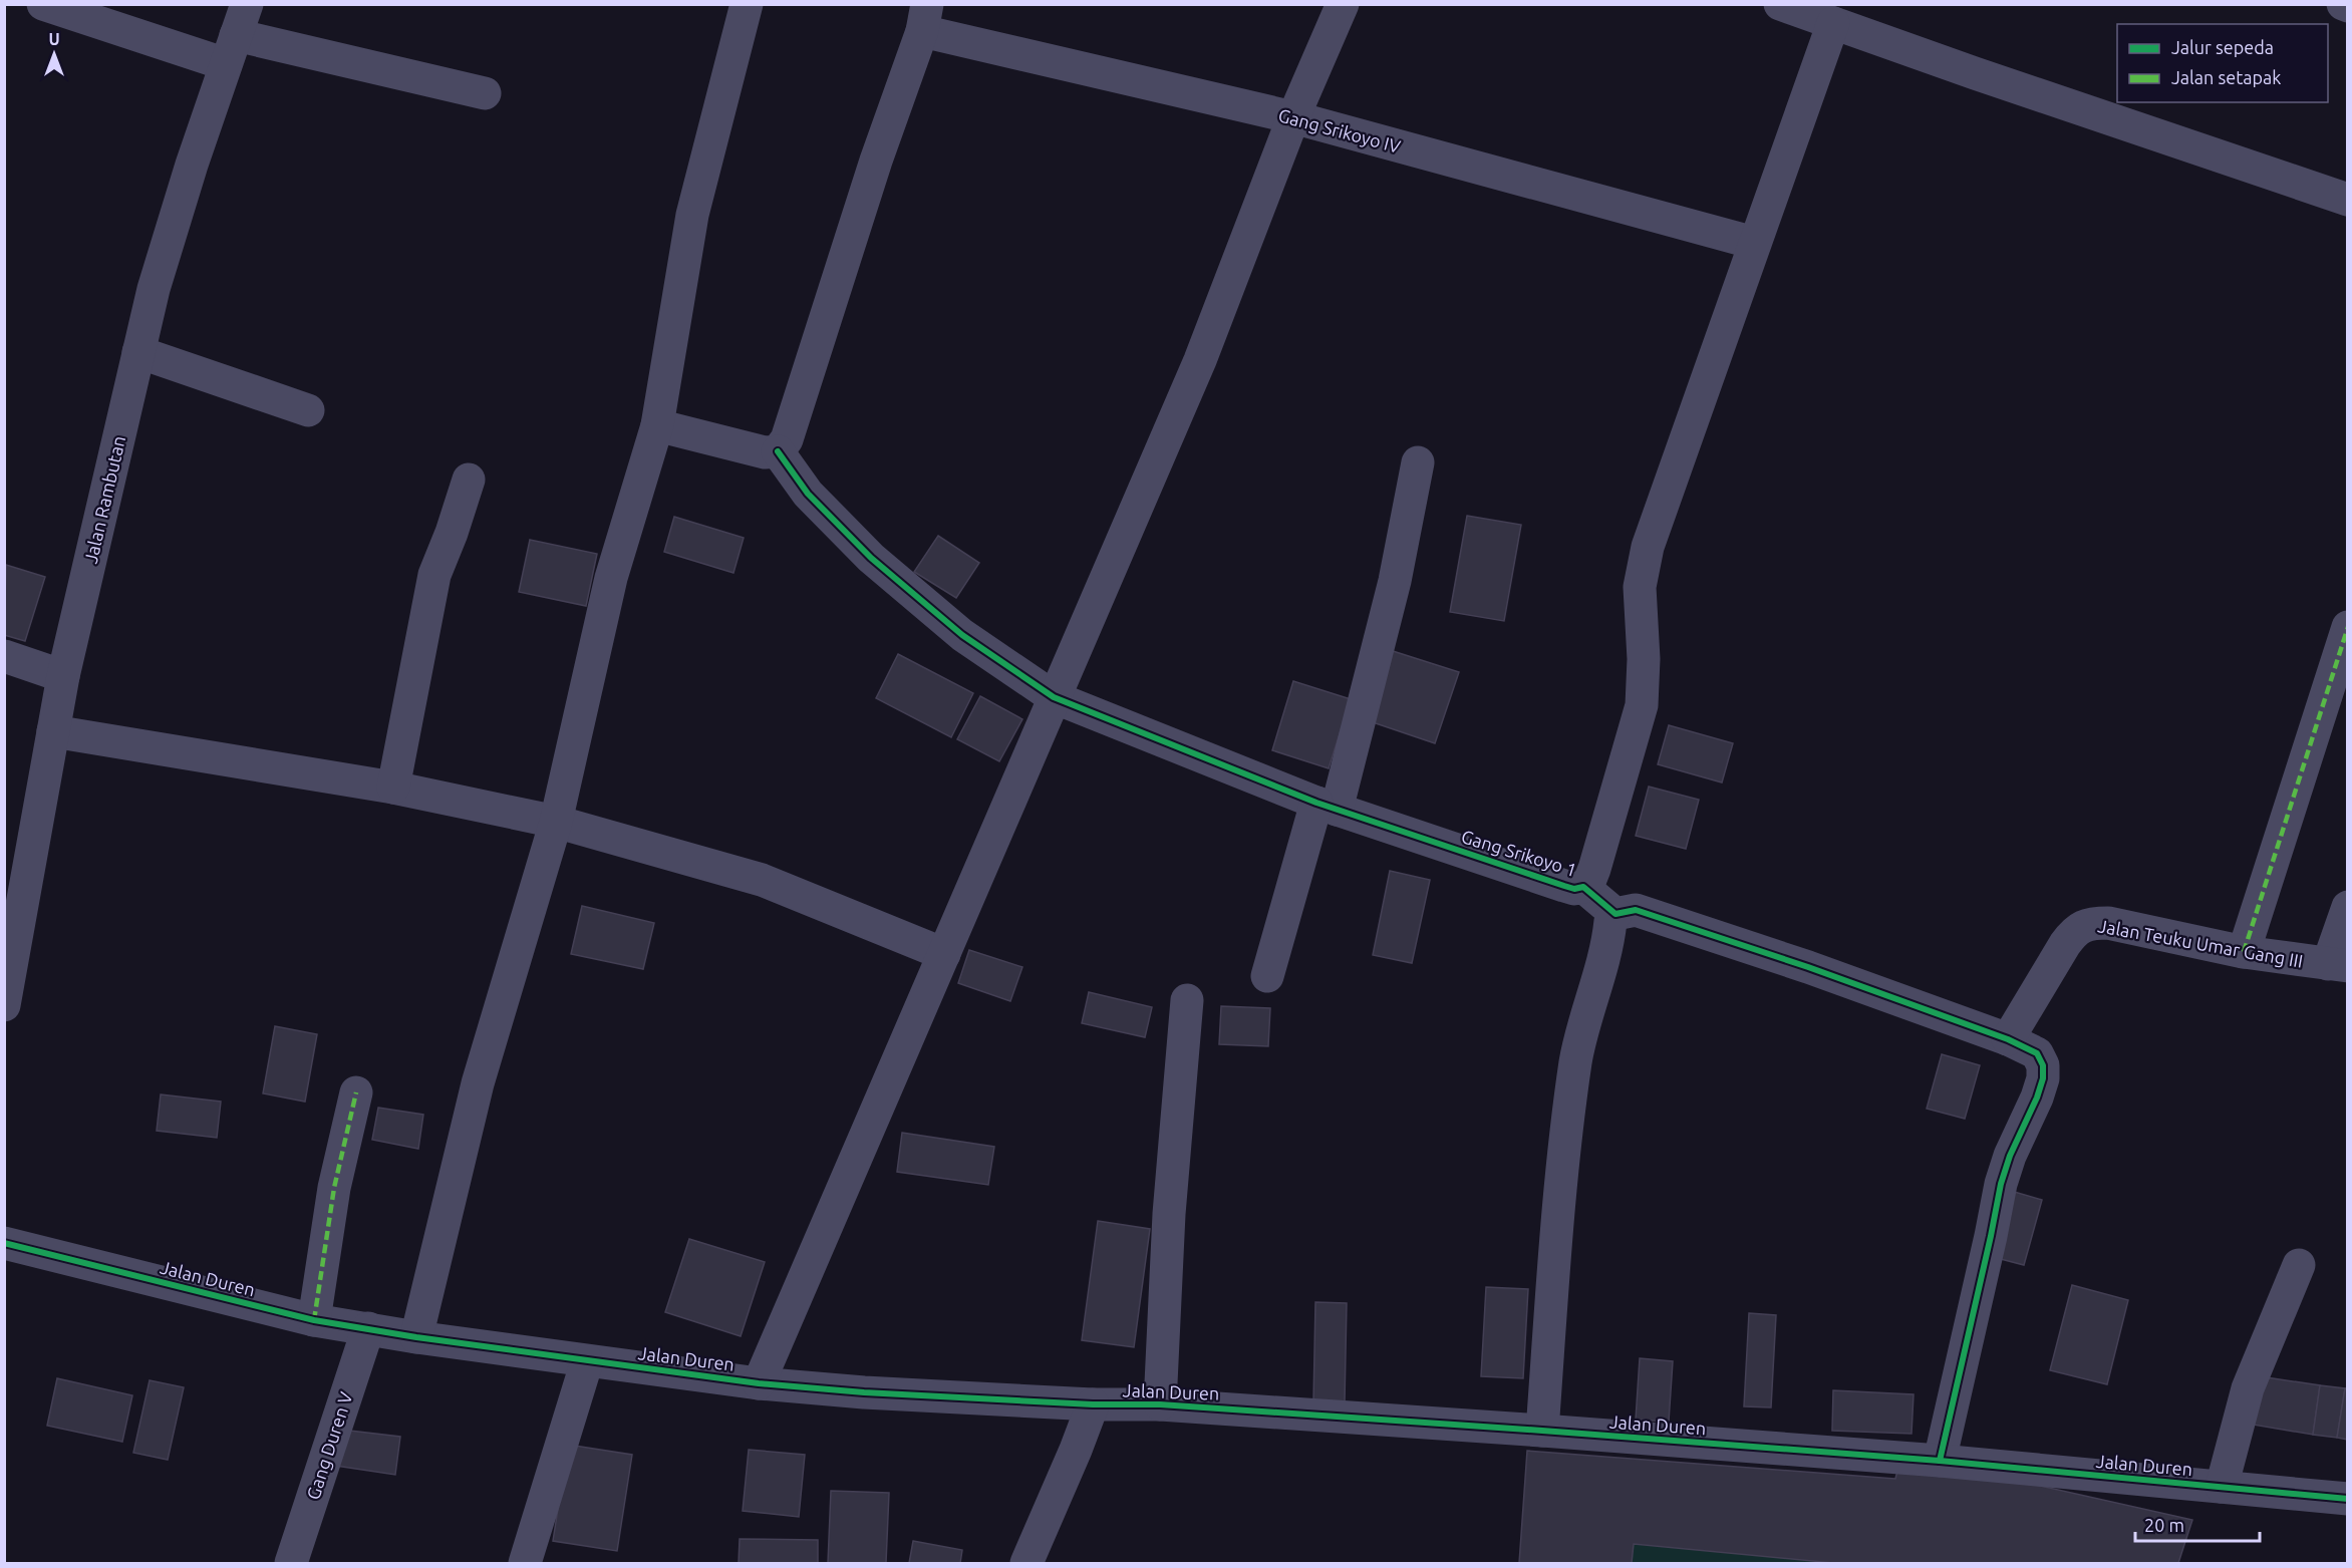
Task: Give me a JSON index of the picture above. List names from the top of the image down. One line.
{"streets":{"street":["Gang Srikoyo IV","Jalan Rambutan","Gang Srikoyo 1","Jalan Teuku Umar Gang III","Jalan Duren","Gang Duren V"]},"crossings":[["Jalan Duren","Gang Duren V"]],"legend":["Jalur sepeda","Jalan setapak"],"scale_bar":"20 m","north":"top"}
